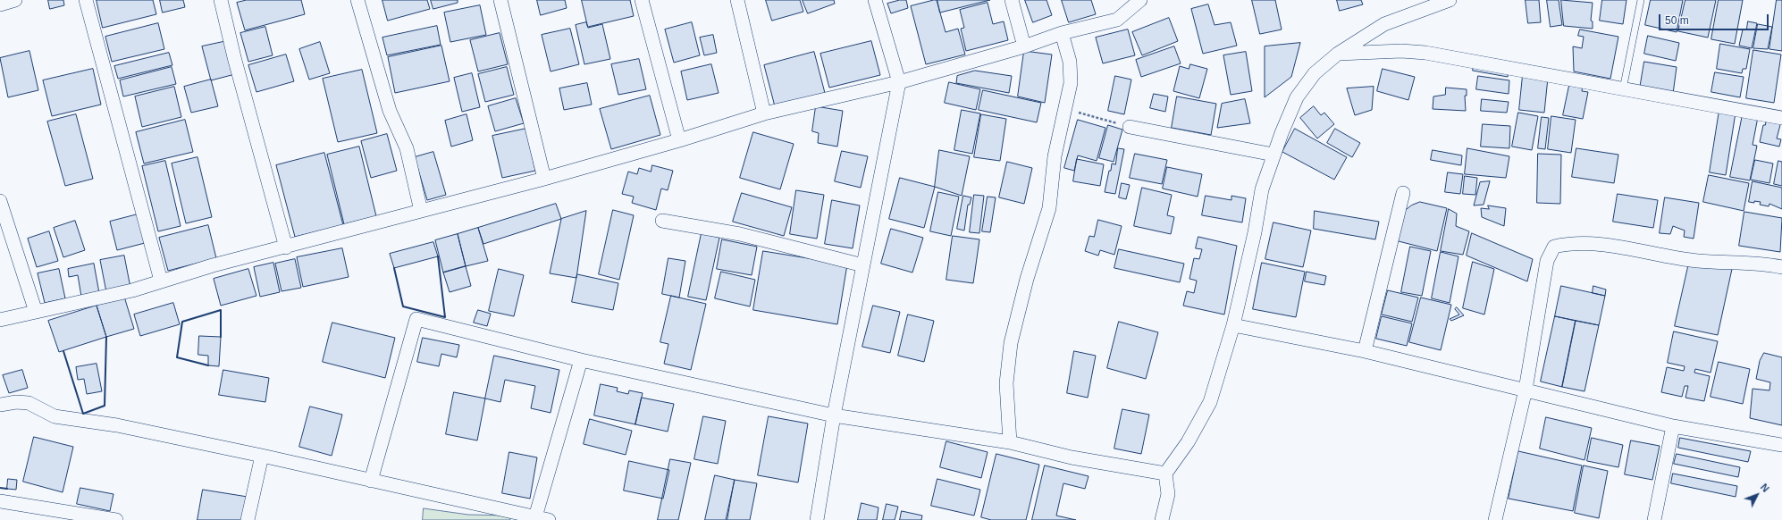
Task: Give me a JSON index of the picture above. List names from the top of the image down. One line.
{"scale_bar":"50 m","north":"top right"}
